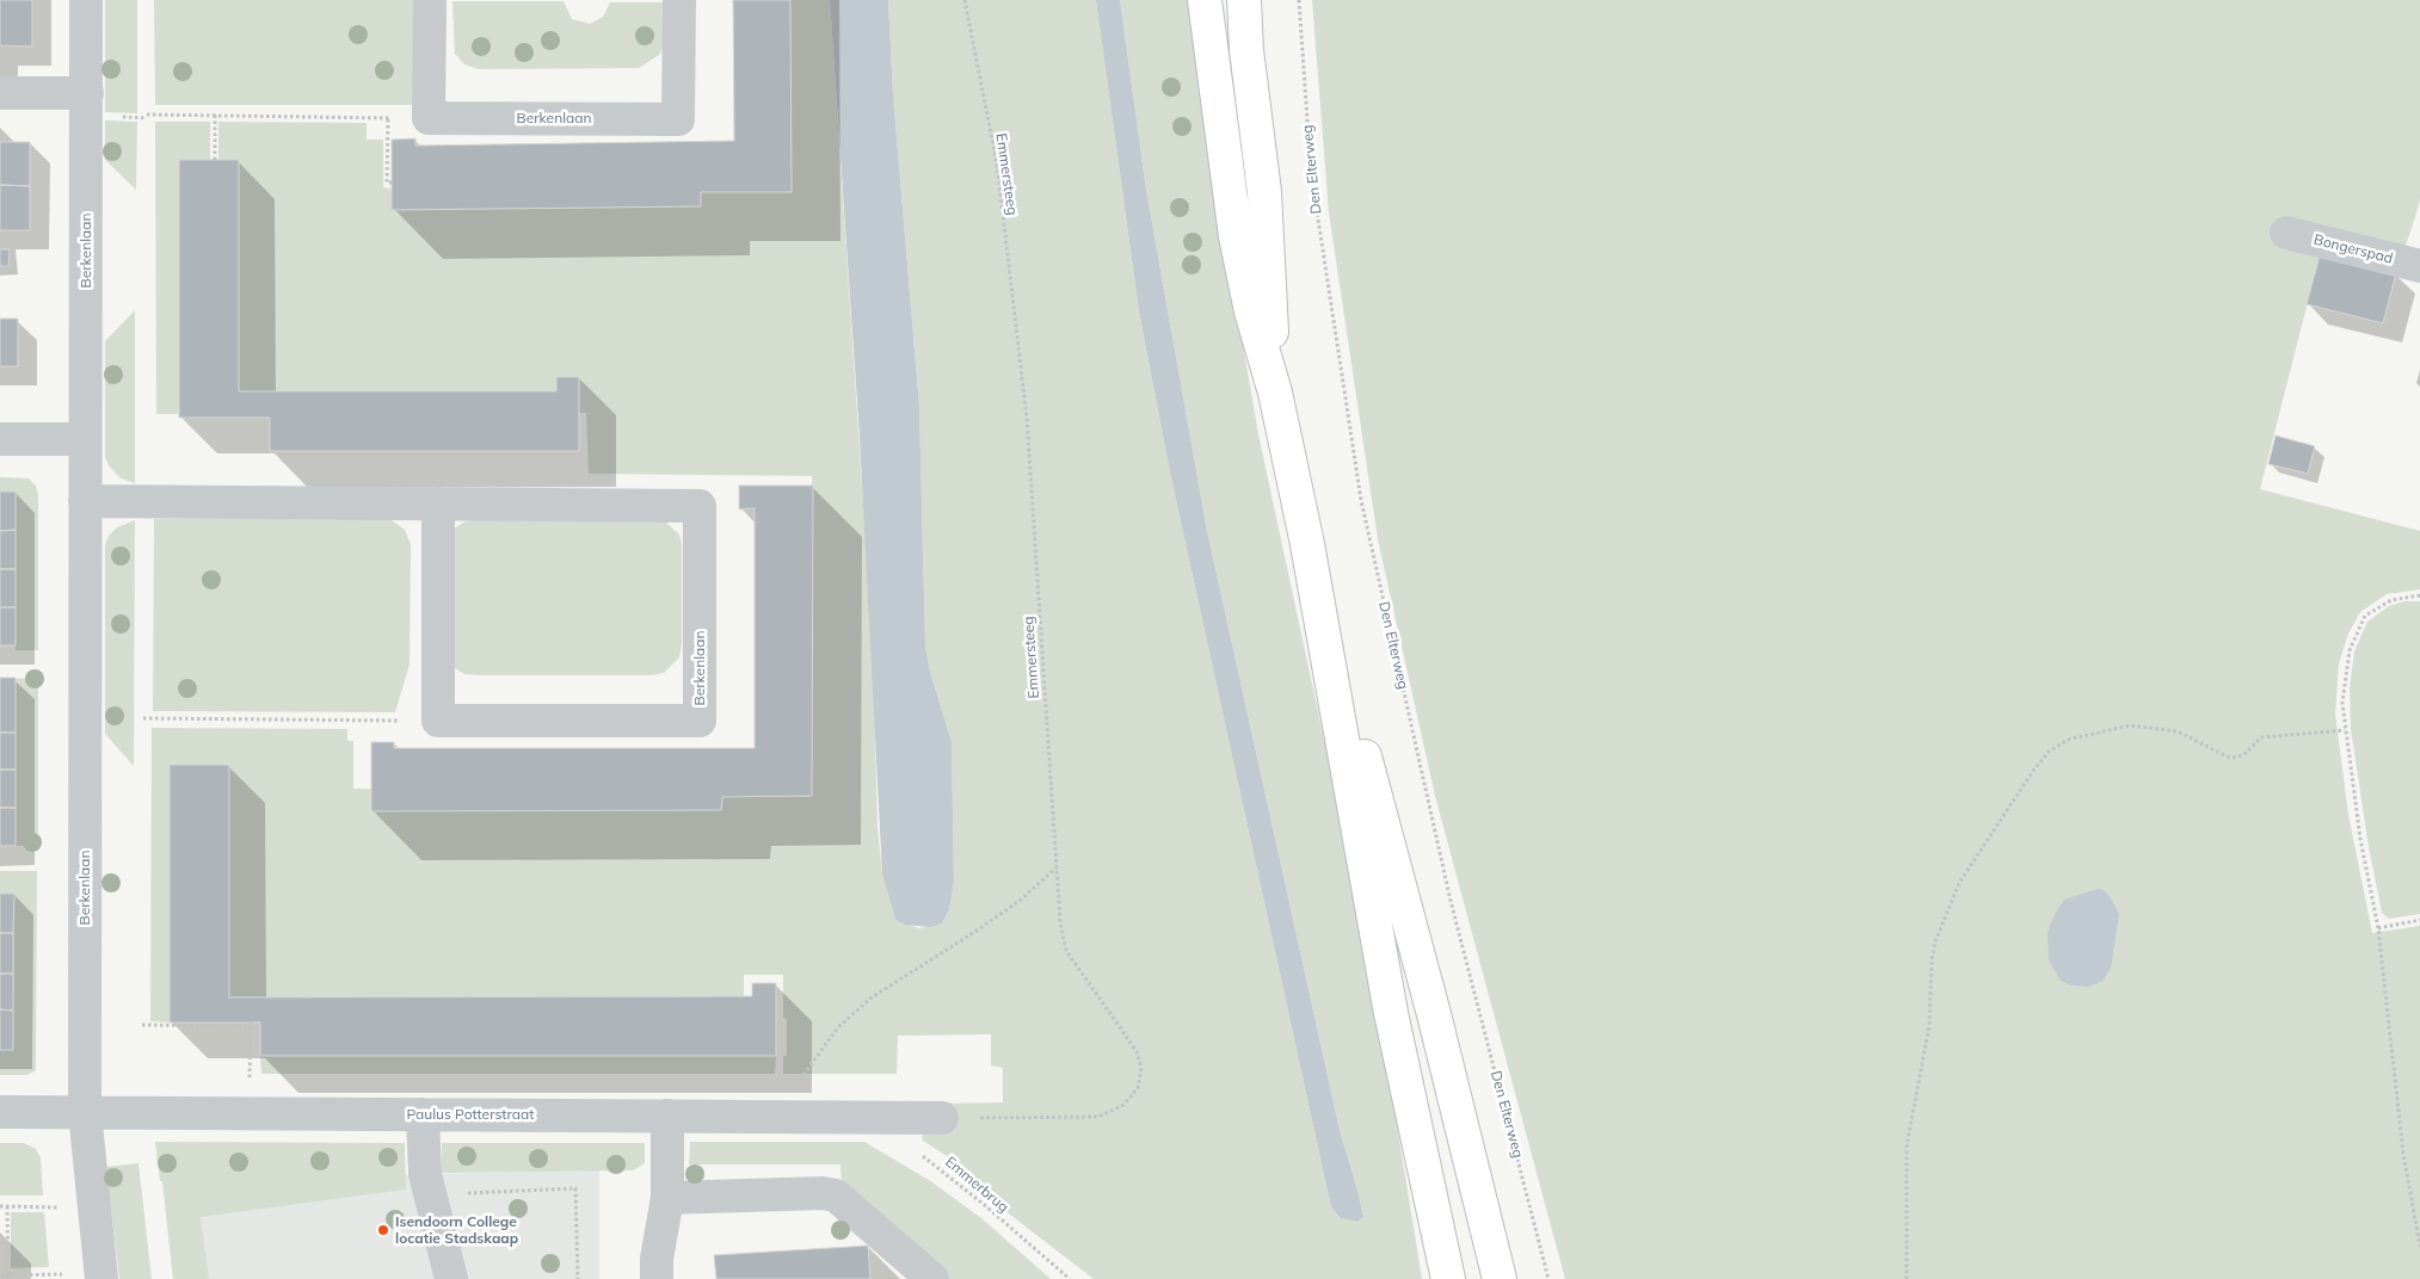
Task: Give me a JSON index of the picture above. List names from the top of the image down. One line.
{"streets":{"street":["Berkenlaan","Bongerspad","Paulus Potterstraat"],"path":["Den Elterweg","Emmersteeg","Emmerbrug"]},"crossings":[["Berkenlaan","Paulus Potterstraat"],["Emmersteeg","Paulus Potterstraat"]],"places":["Isendoorn College locatie Stadskaap"]}
